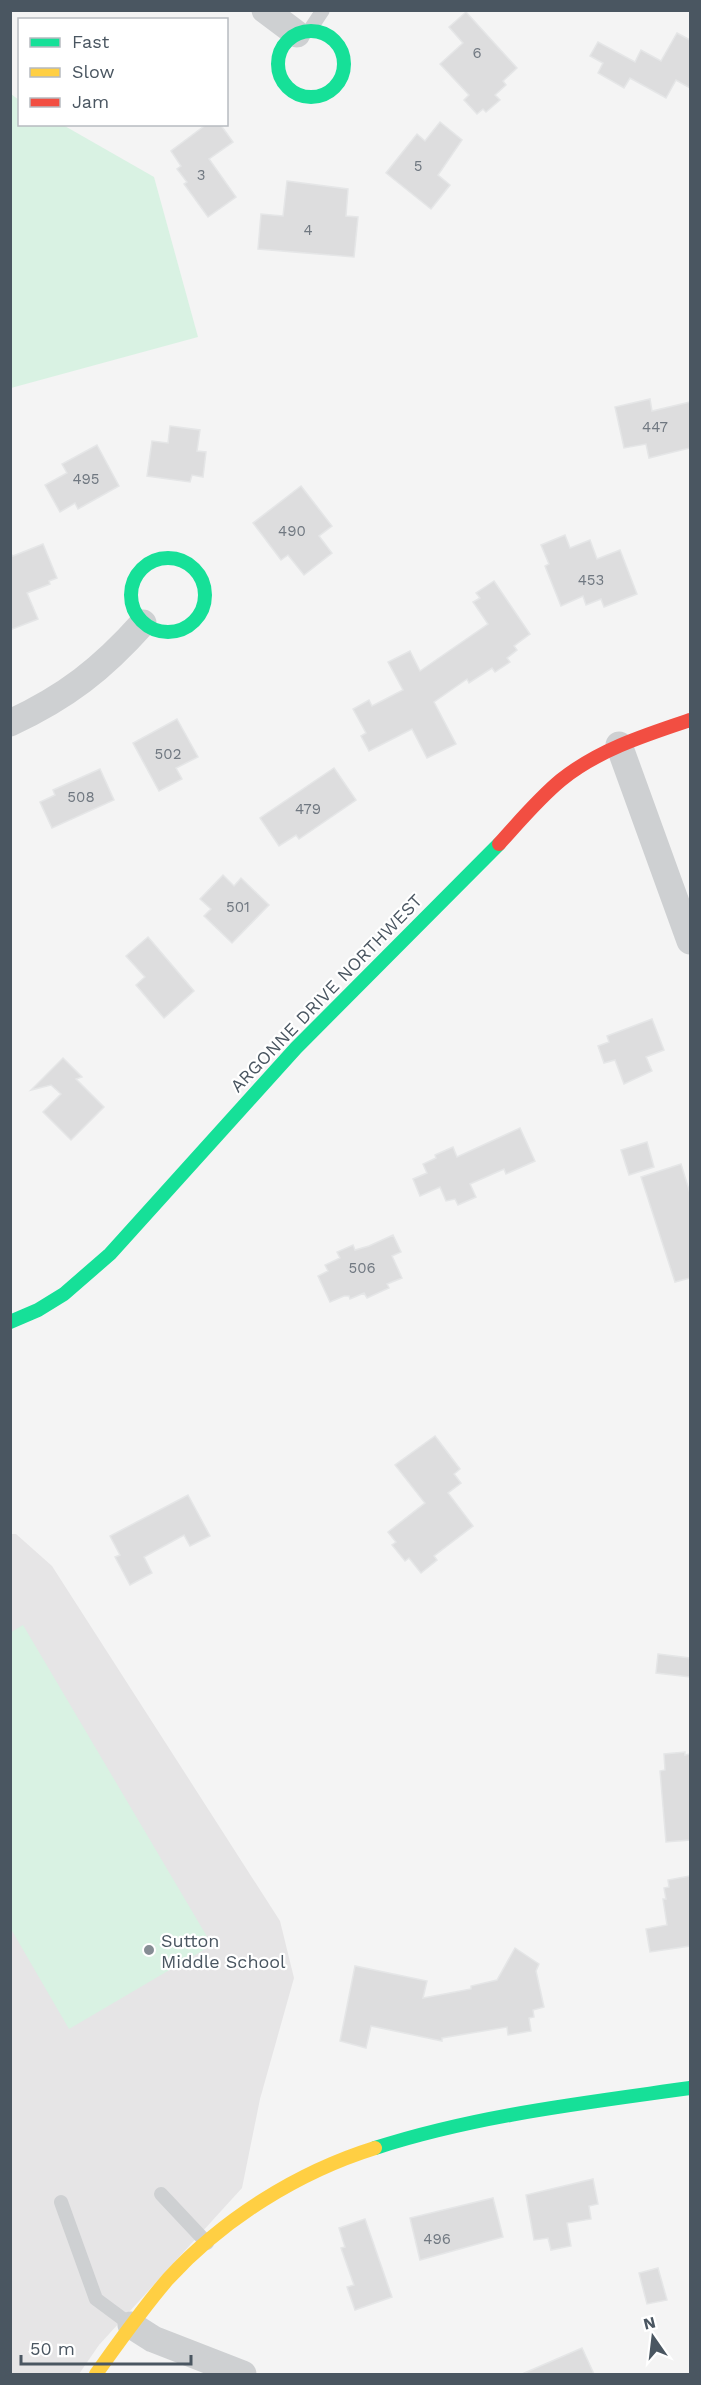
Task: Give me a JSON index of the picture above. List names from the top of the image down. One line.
{"streets":{"street":["ARGONNE DRIVE NORTHWEST"]},"places":["Sutton Middle School"],"house_numbers":["6","5","3","4","447","495","490","453","502","508","479","501","506","496"],"legend":["Fast","Slow","Jam"],"scale_bar":"50 m","north":"top"}
